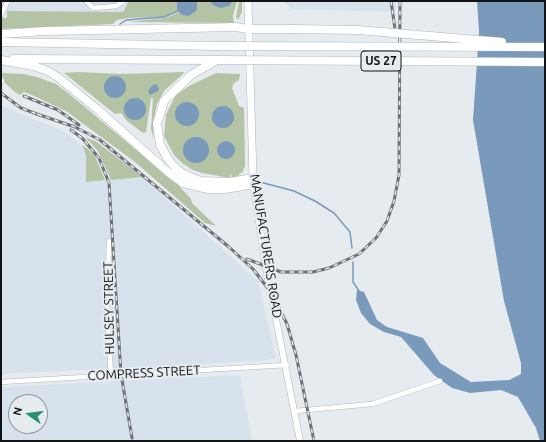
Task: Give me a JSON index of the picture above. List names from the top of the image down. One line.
{"streets":{"highway":["US 27"],"main road":["MANUFACTURERS ROAD"],"street":["HULSEY STREET","COMPRESS STREET"]},"crossings":[["MANUFACTURERS ROAD","COMPRESS STREET"],["HULSEY STREET","COMPRESS STREET"]],"north":"left"}
